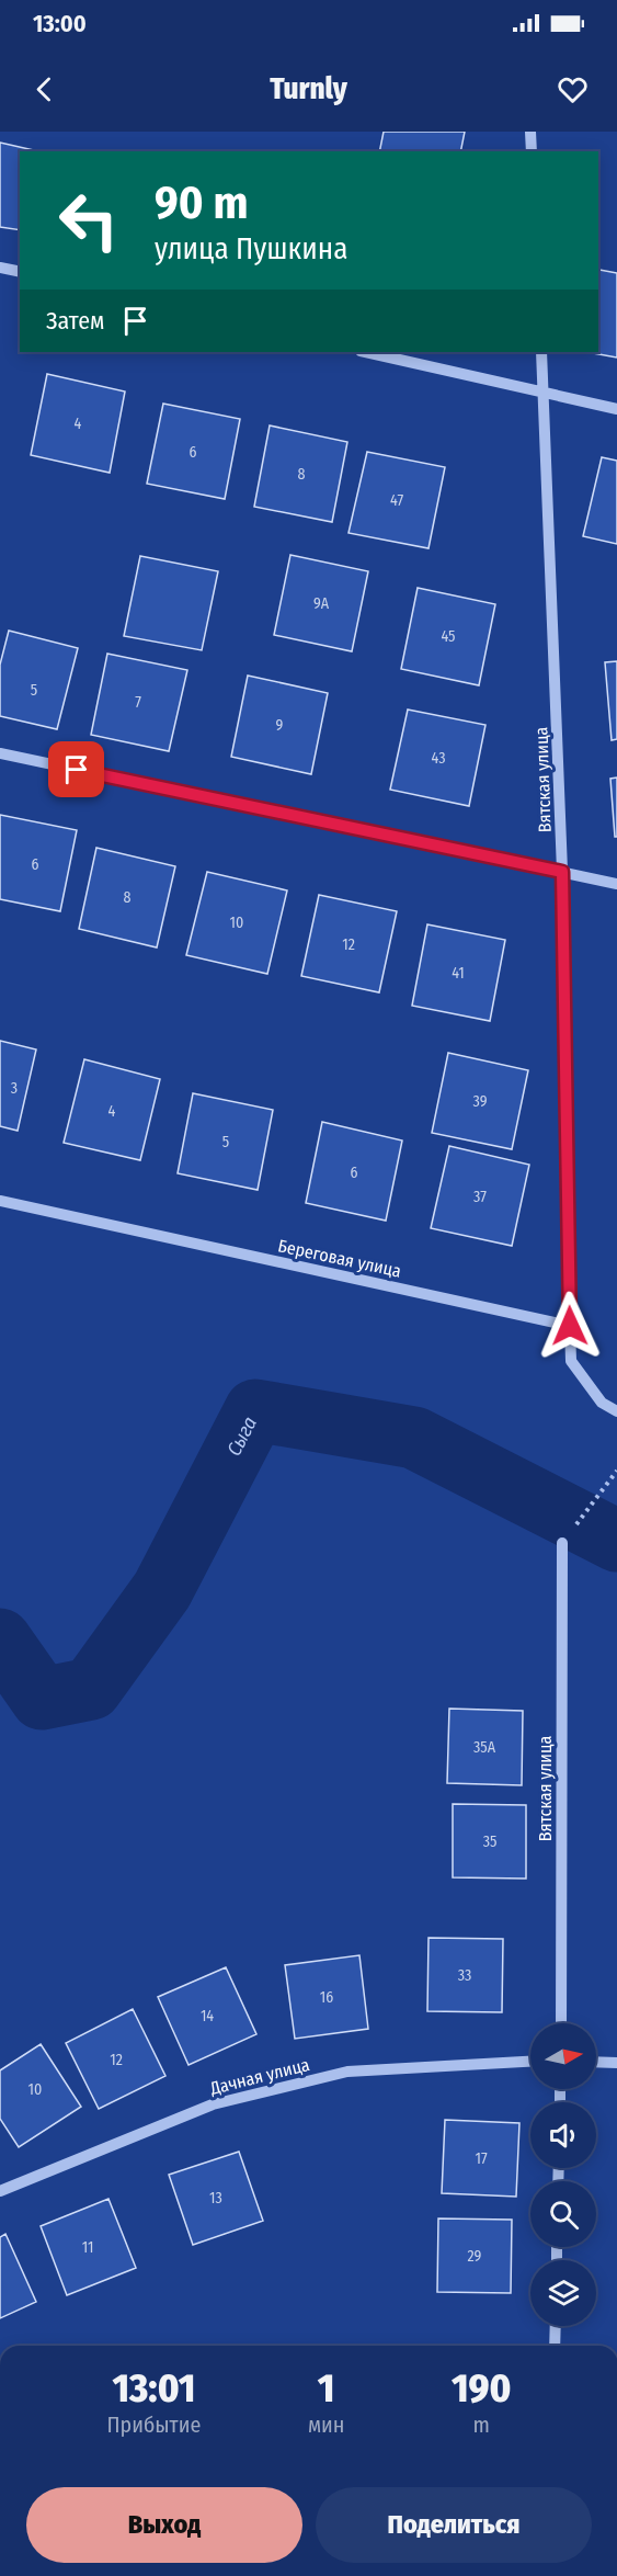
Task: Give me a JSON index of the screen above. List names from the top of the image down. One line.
{"streets":{"street":["Вятская улица","Береговая улица","Дачная улица"]},"crossings":[["Вятская улица","Береговая улица"]],"water":["Сыга"],"house_numbers":["4","6","8","47","9А","45","5","7","9","43","6","8","10","12","41","3","39","4","5","6","37","35А","35","33","16","14","12","10","17","13","11","29"],"north":"right","page":{"status":"13:00","header":"Turnly","turn":["90 m","улица Пушкина"],"then":"Затем","eta":["13:01","Прибытие","1","мин","190","m"],"buttons":["Выход","Поделиться"]}}
